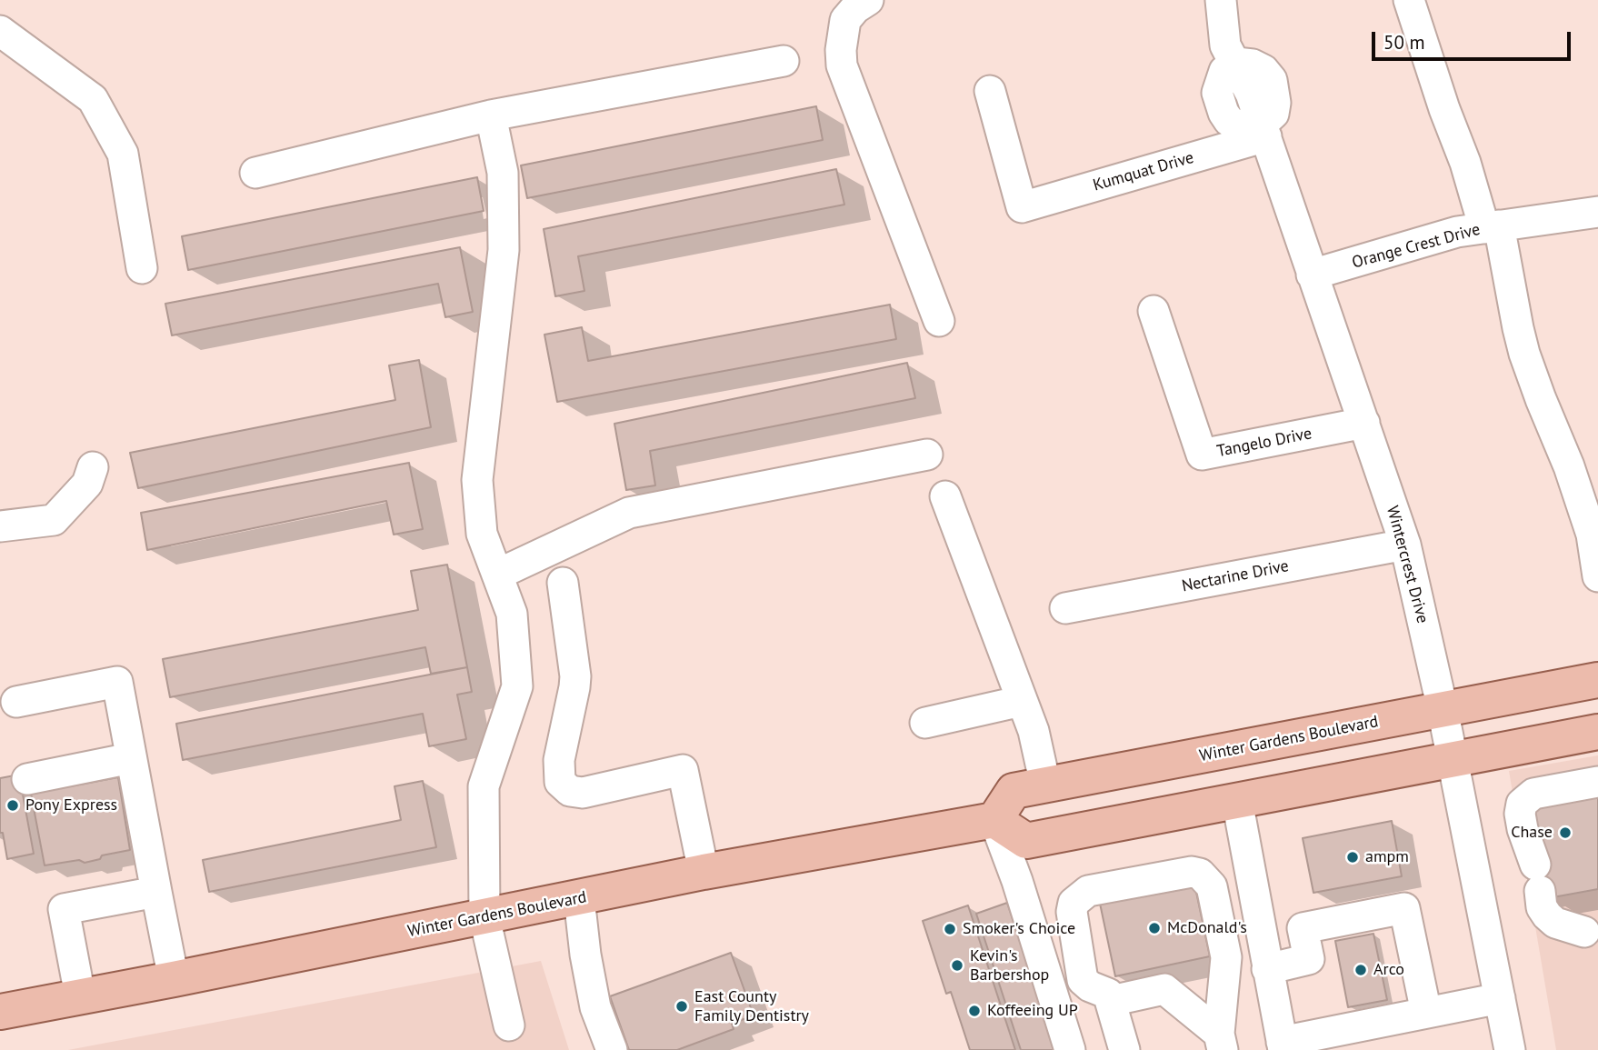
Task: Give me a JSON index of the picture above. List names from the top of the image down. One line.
{"streets":{"main road":["Winter Gardens Boulevard"],"street":["Kumquat Drive","Orange Crest Drive","Tangelo Drive","Wintercrest Drive","Nectarine Drive"]},"crossings":[["Kumquat Drive","Wintercrest Drive"],["Orange Crest Drive","Wintercrest Drive"],["Tangelo Drive","Wintercrest Drive"],["Wintercrest Drive","Nectarine Drive"],["Wintercrest Drive","Winter Gardens Boulevard"]],"places":["Pony Express","Chase","ampm","McDonald's","Smoker's Choice","Kevin's Barbershop","Arco","East County Family Dentistry","Koffeeing UP"],"scale_bar":"50 m"}
